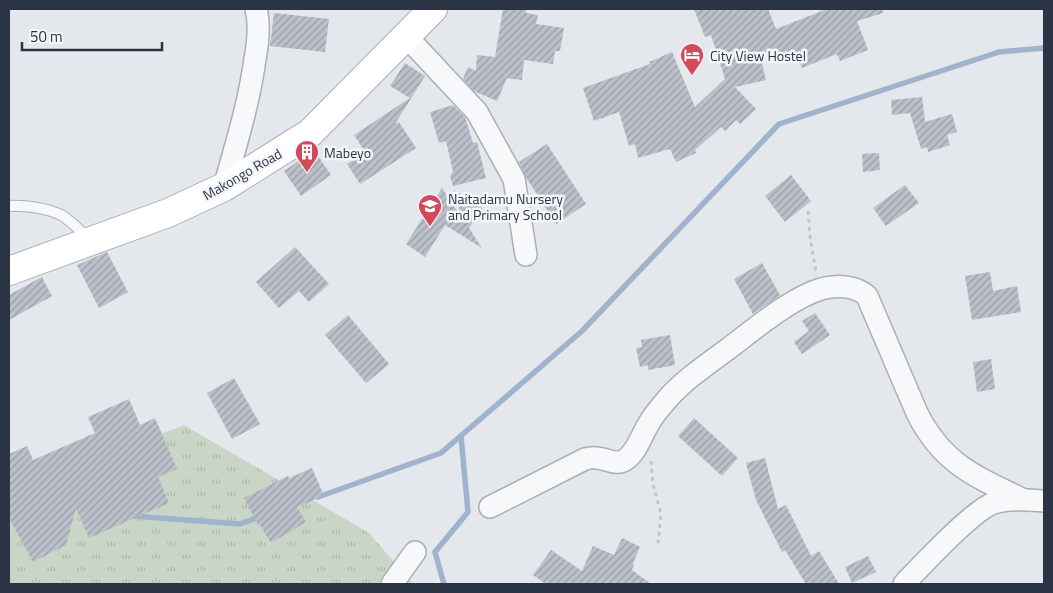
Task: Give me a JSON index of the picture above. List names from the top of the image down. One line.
{"streets":{"street":["Makongo Road"]},"places":{"hotel":["City View Hostel"],"building":["Mabeyo"],"school or university":["Naitadamu Nursery and Primary School"]},"scale_bar":"50 m"}
